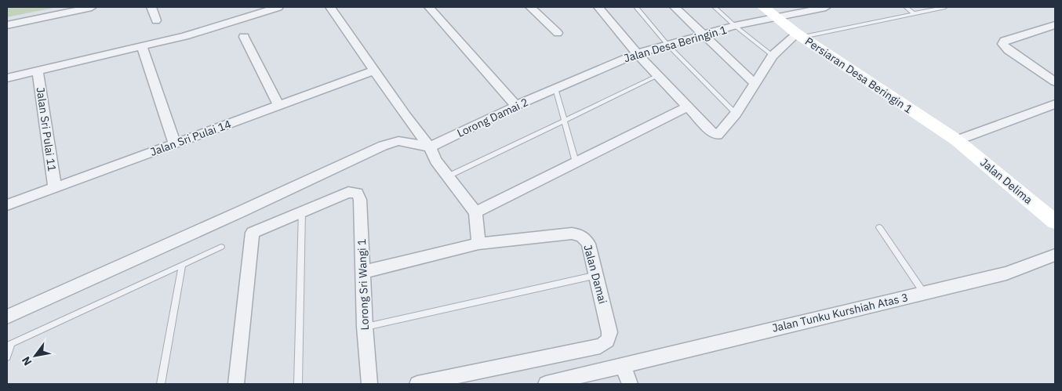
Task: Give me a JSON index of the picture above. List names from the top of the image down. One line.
{"streets":{"main road":["Persiaran Desa Beringin 1","Jalan Delima"],"street":["Jalan Desa Beringin 1","Lorong Damai 2","Jalan Sri Pulai 11","Jalan Sri Pulai 14","Jalan Damai","Lorong Sri Wangi 1","Jalan Tunku Kurshiah Atas 3"]},"crossings":[["Jalan Desa Beringin 1","Persiaran Desa Beringin 1"],["Jalan Desa Beringin 1","Lorong Damai 2"],["Persiaran Desa Beringin 1","Jalan Delima"],["Jalan Sri Pulai 11","Jalan Sri Pulai 14"],["Jalan Damai","Lorong Sri Wangi 1"]],"north":"bottom left"}
